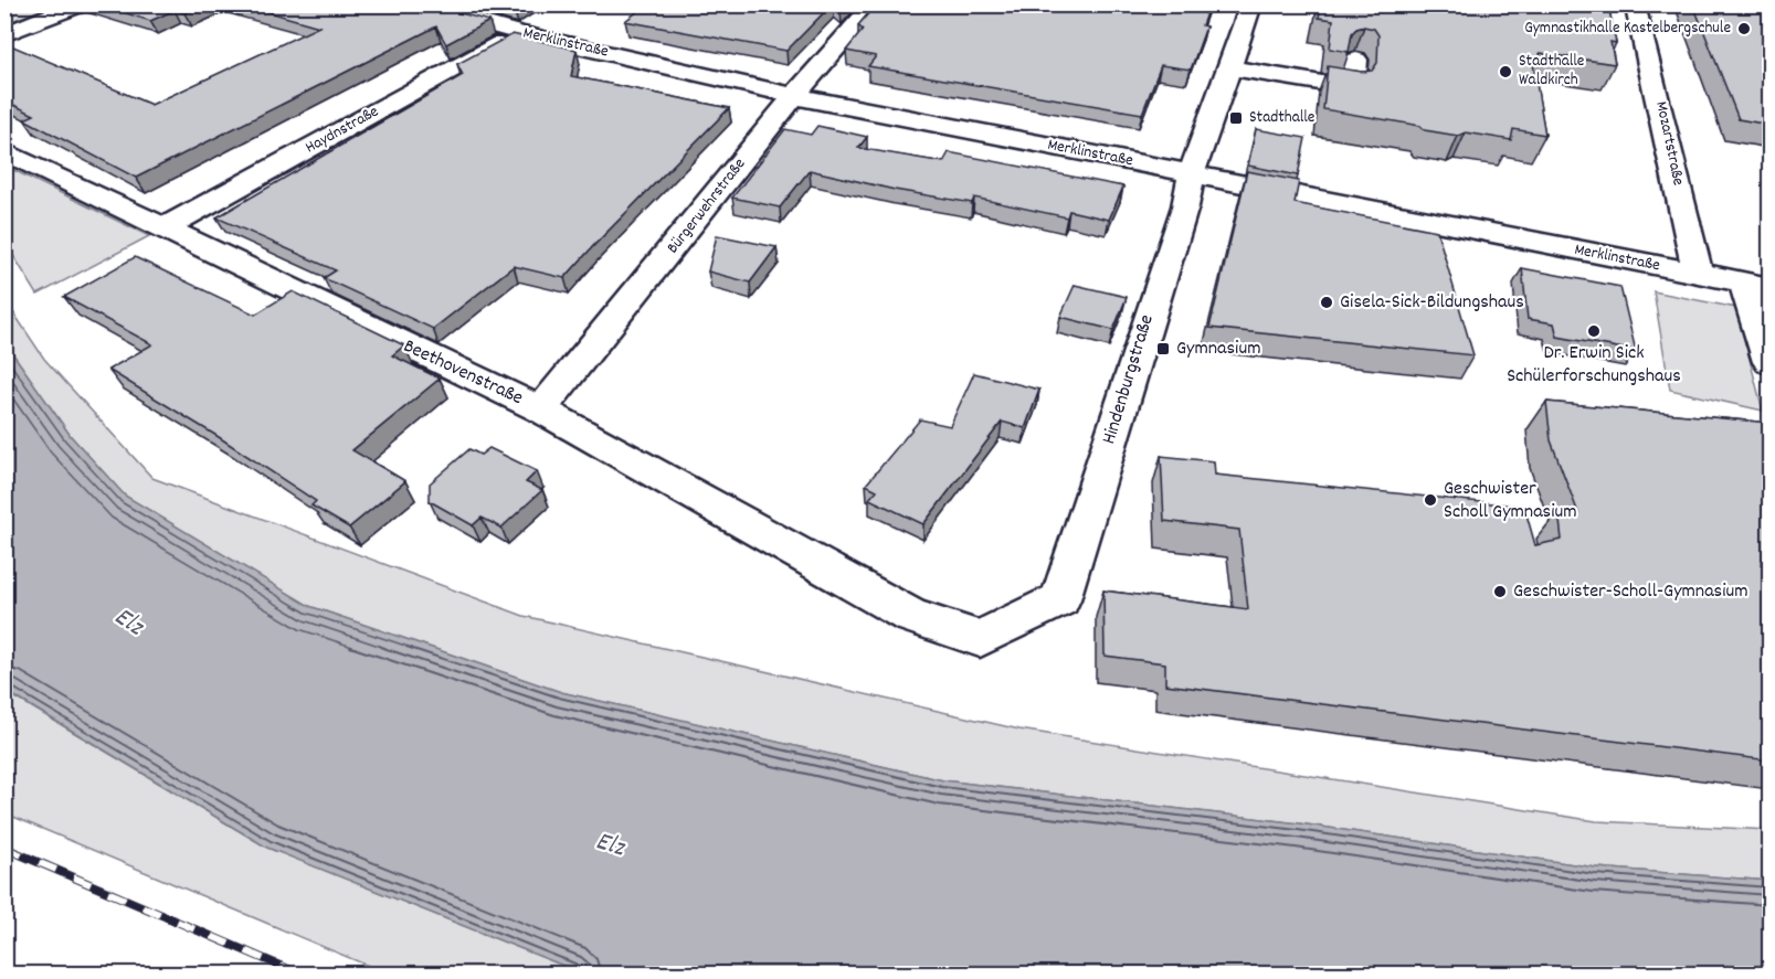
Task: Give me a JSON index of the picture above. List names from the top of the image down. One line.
{"streets":{"street":["Merklinstraße","Haydnstraße","Mozartstraße","Bürgerwehrstraße","Beethovenstraße","Hindenburgstraße"]},"crossings":[["Merklinstraße","Haydnstraße"],["Merklinstraße","Mozartstraße"],["Merklinstraße","Bürgerwehrstraße"],["Merklinstraße","Hindenburgstraße"],["Haydnstraße","Beethovenstraße"],["Bürgerwehrstraße","Beethovenstraße"],["Beethovenstraße","Hindenburgstraße"]],"water":["Elz"],"places":{"other":["Gymnastikhalle Kastelbergschule","Stadthalle Waldkirch","Gisela-Sick-Bildungshaus","Dr. Erwin Sick Schülerforschungshaus","Geschwister Scholl Gymnasium","Geschwister-Scholl-Gymnasium"],"transit":["Stadthalle","Gymnasium"]}}
